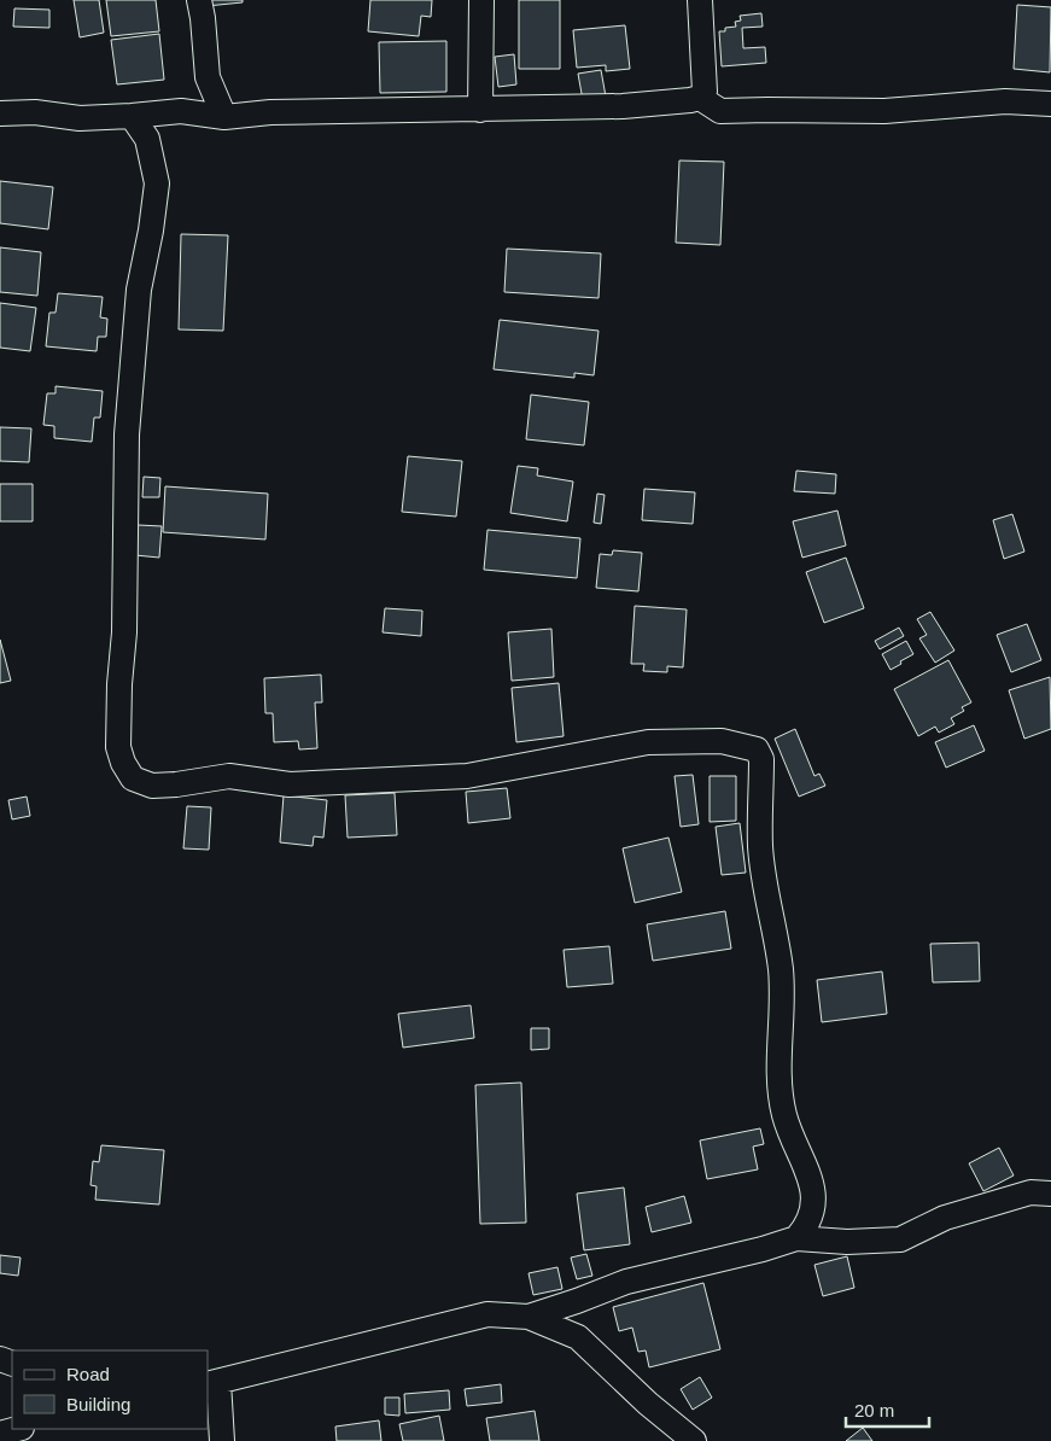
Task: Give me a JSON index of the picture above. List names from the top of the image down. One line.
{"legend":["Road","Building"],"scale_bar":"20 m"}
